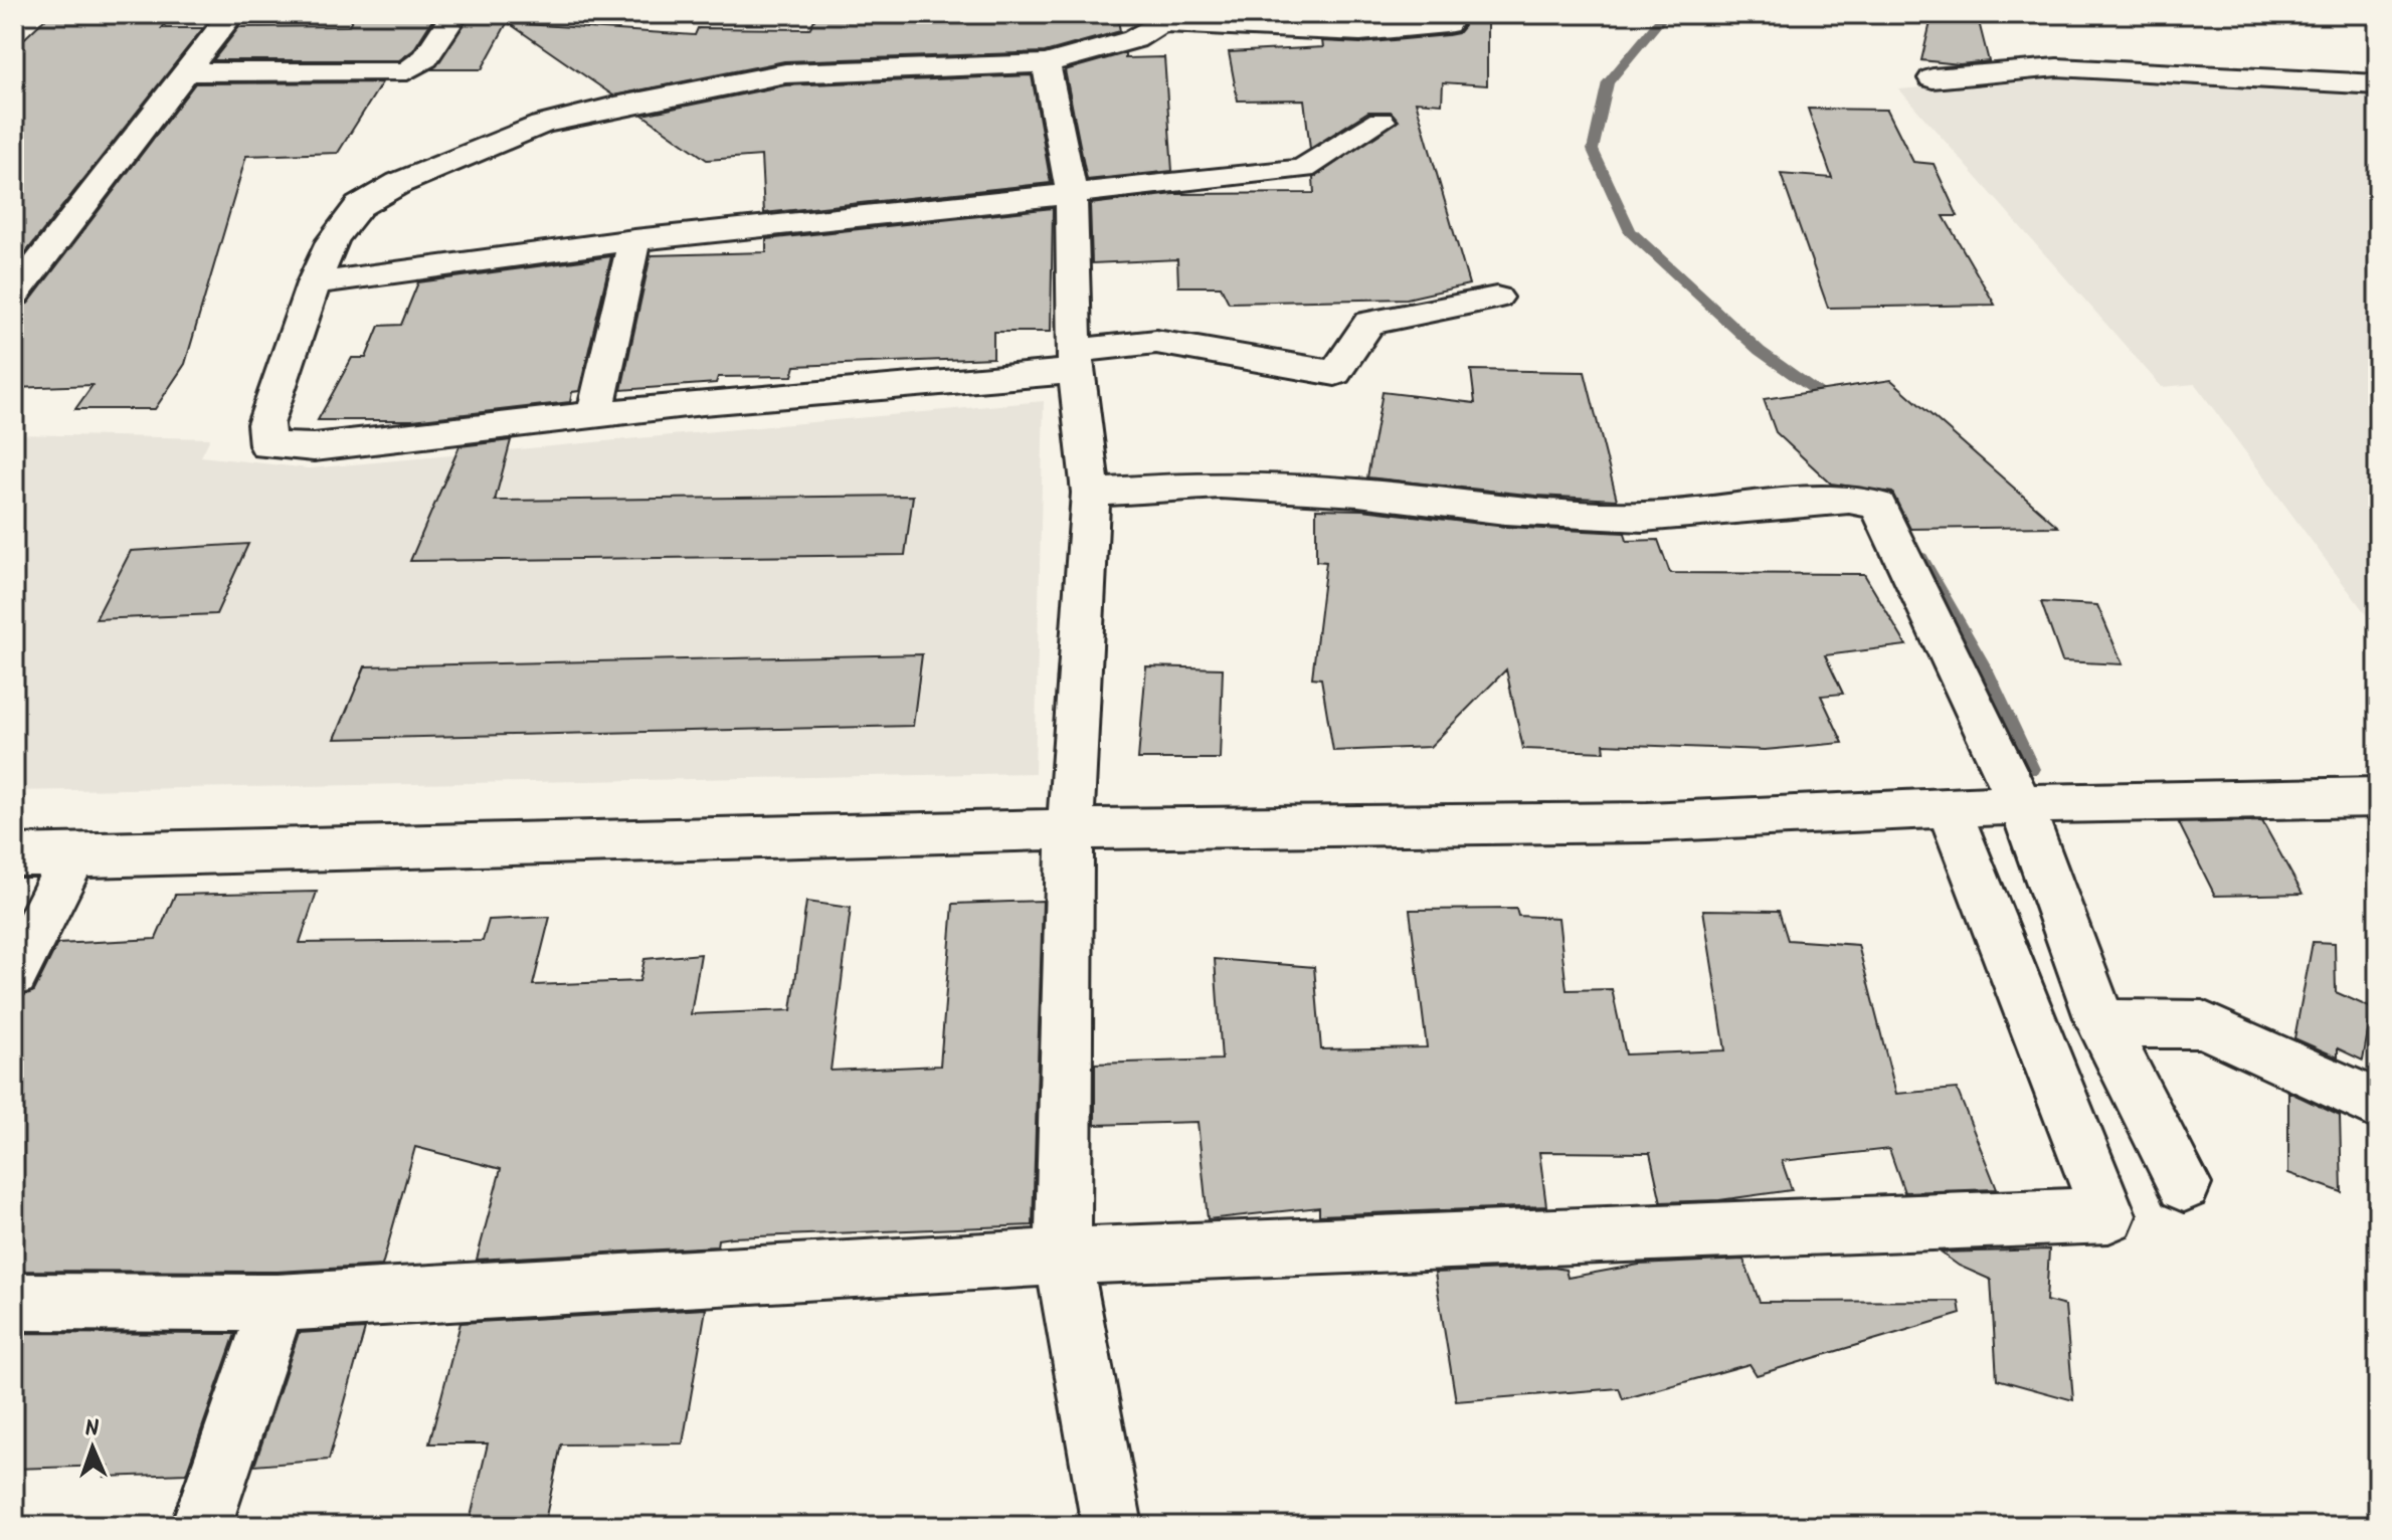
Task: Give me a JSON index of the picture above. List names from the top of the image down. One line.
{"north":"top"}
